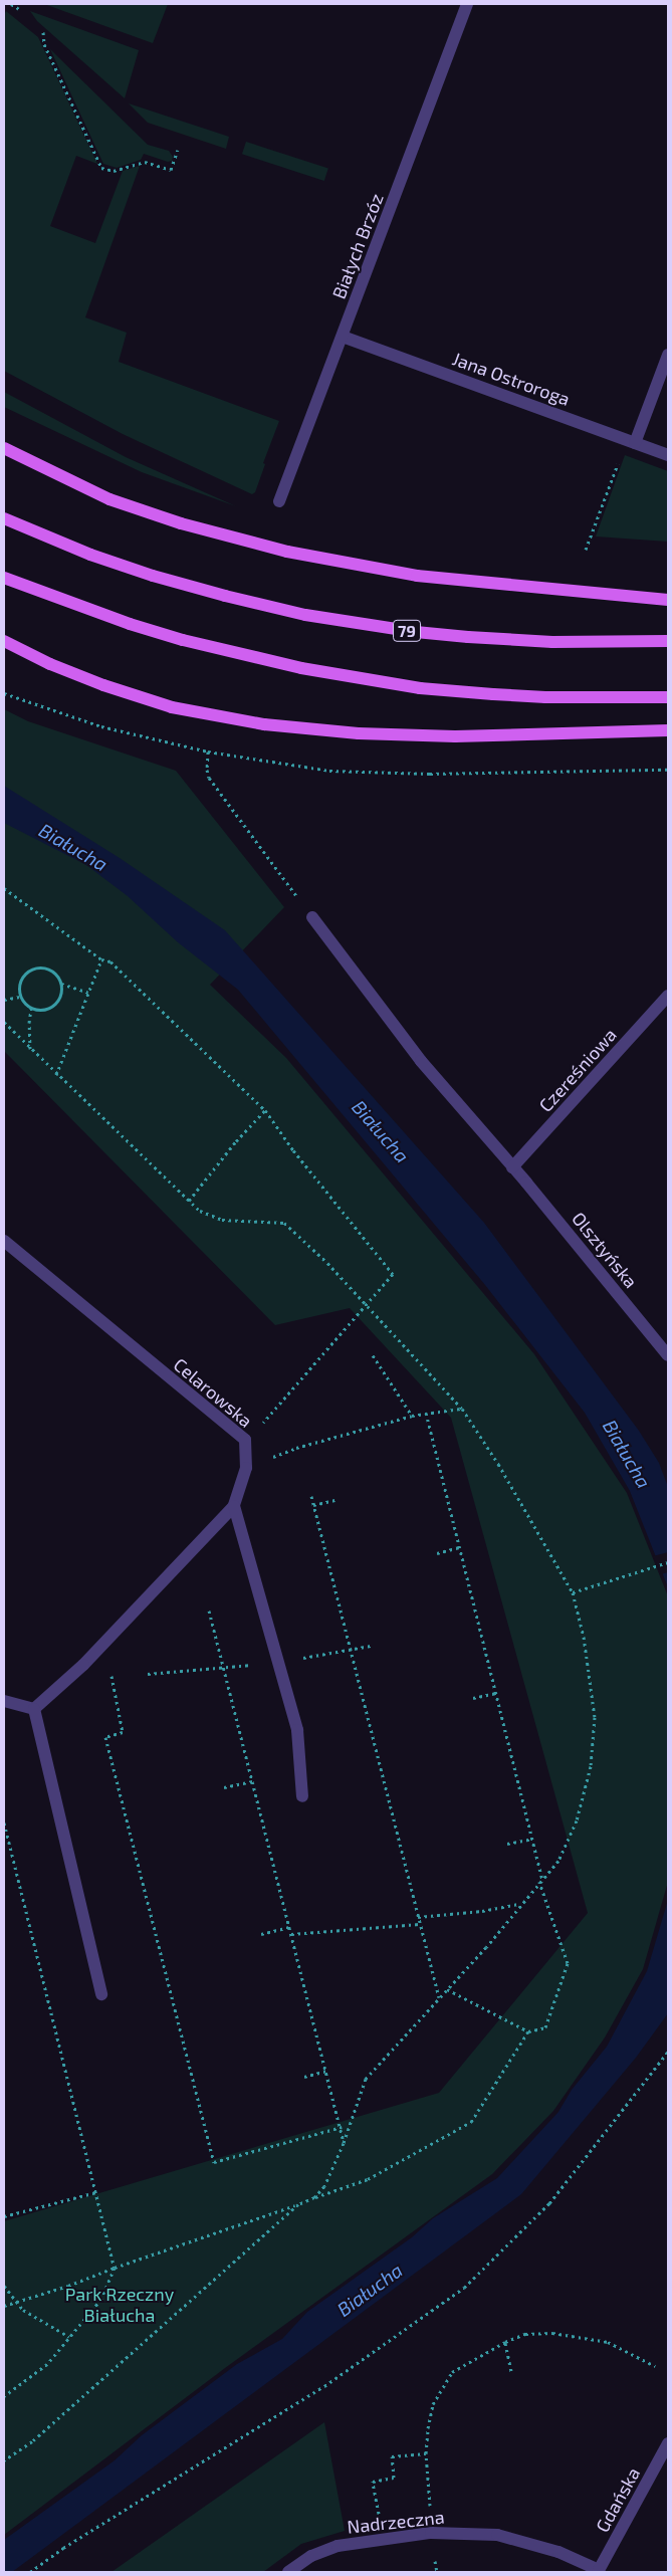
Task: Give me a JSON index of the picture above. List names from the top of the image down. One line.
{"streets":{"main road":["79"],"street":["Białych Brzóz","Jana Ostroroga","Czereśniowa","Olsztyńska","Celarowska","Gdańska","Nadrzeczna"]},"crossings":[["Białych Brzóz","Jana Ostroroga"],["Czereśniowa","Olsztyńska"],["Gdańska","Nadrzeczna"]],"water":["Białucha"],"parks":["Park Rzeczny Białucha"]}
